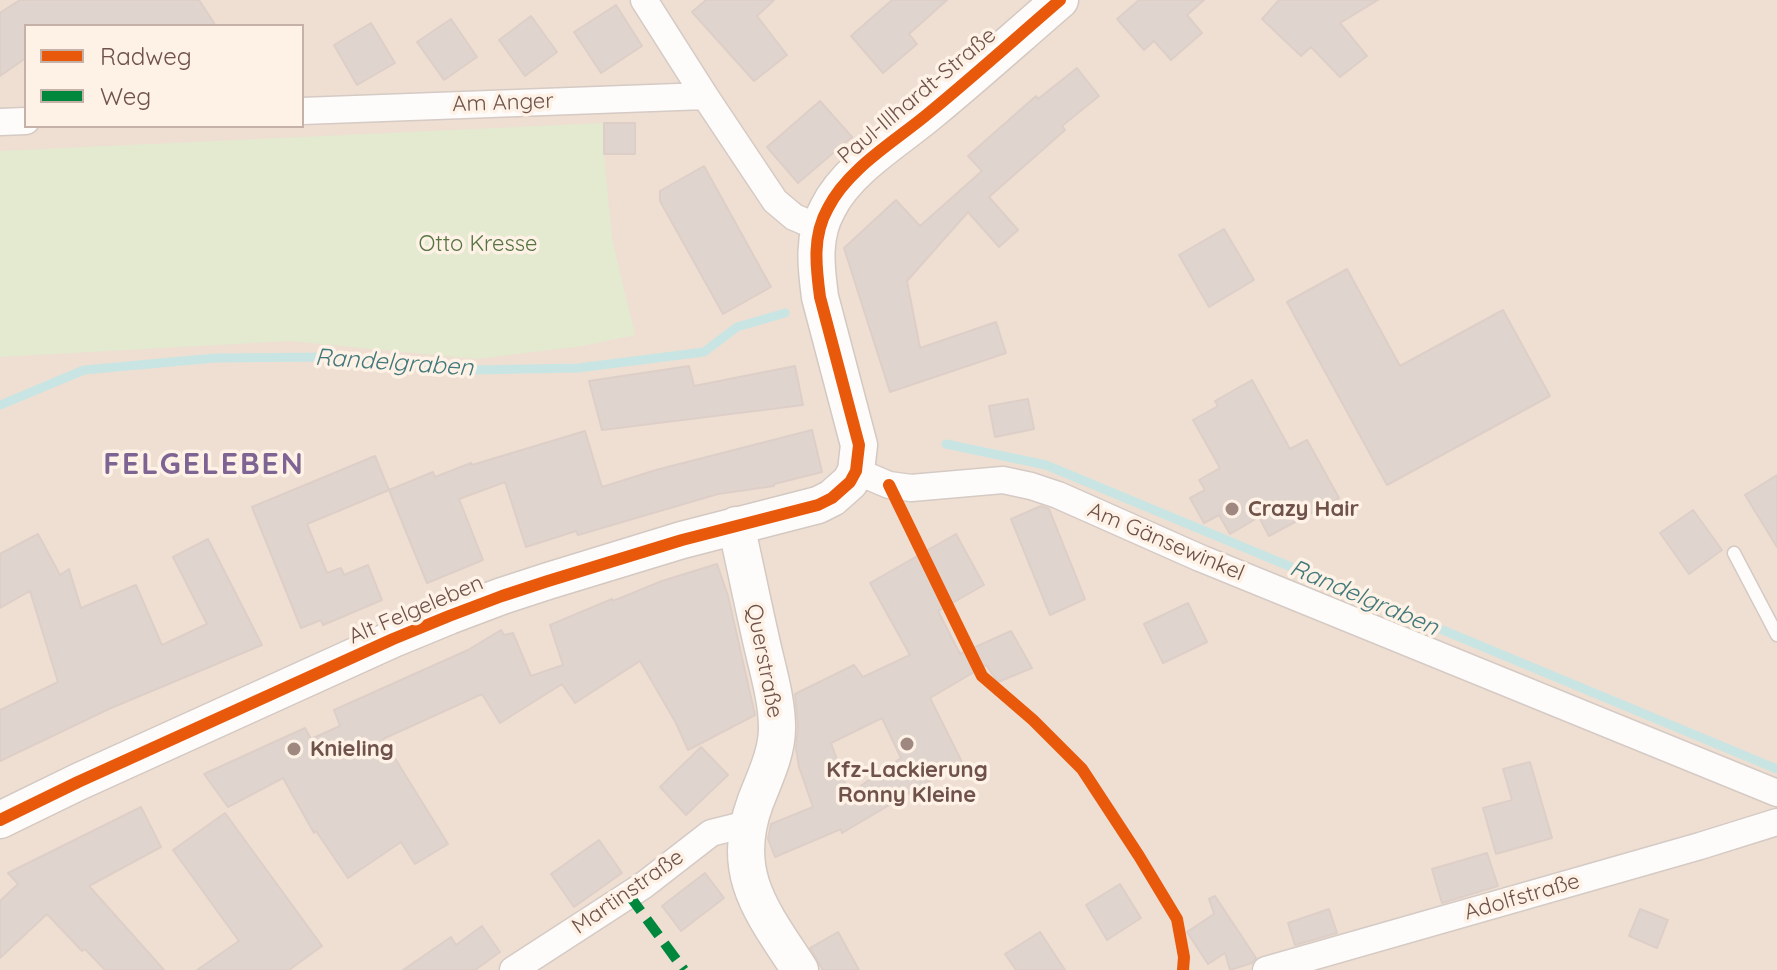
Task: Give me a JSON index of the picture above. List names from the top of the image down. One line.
{"streets":{"street":["Paul-Illhardt-Straße","Am Anger","Am Gänsewinkel","Alt Felgeleben","Querstraße","Martinstraße","Adolfstraße"]},"crossings":[["Paul-Illhardt-Straße","Am Gänsewinkel"],["Paul-Illhardt-Straße","Alt Felgeleben"],["Am Gänsewinkel","Alt Felgeleben"],["Alt Felgeleben","Querstraße"],["Querstraße","Martinstraße"]],"districts":["FELGELEBEN"],"water":["Randelgraben"],"parks":["Otto Kresse"],"places":["Crazy Hair","Kfz-Lackierung Ronny Kleine","Knieling"],"legend":["Radweg","Weg"]}
